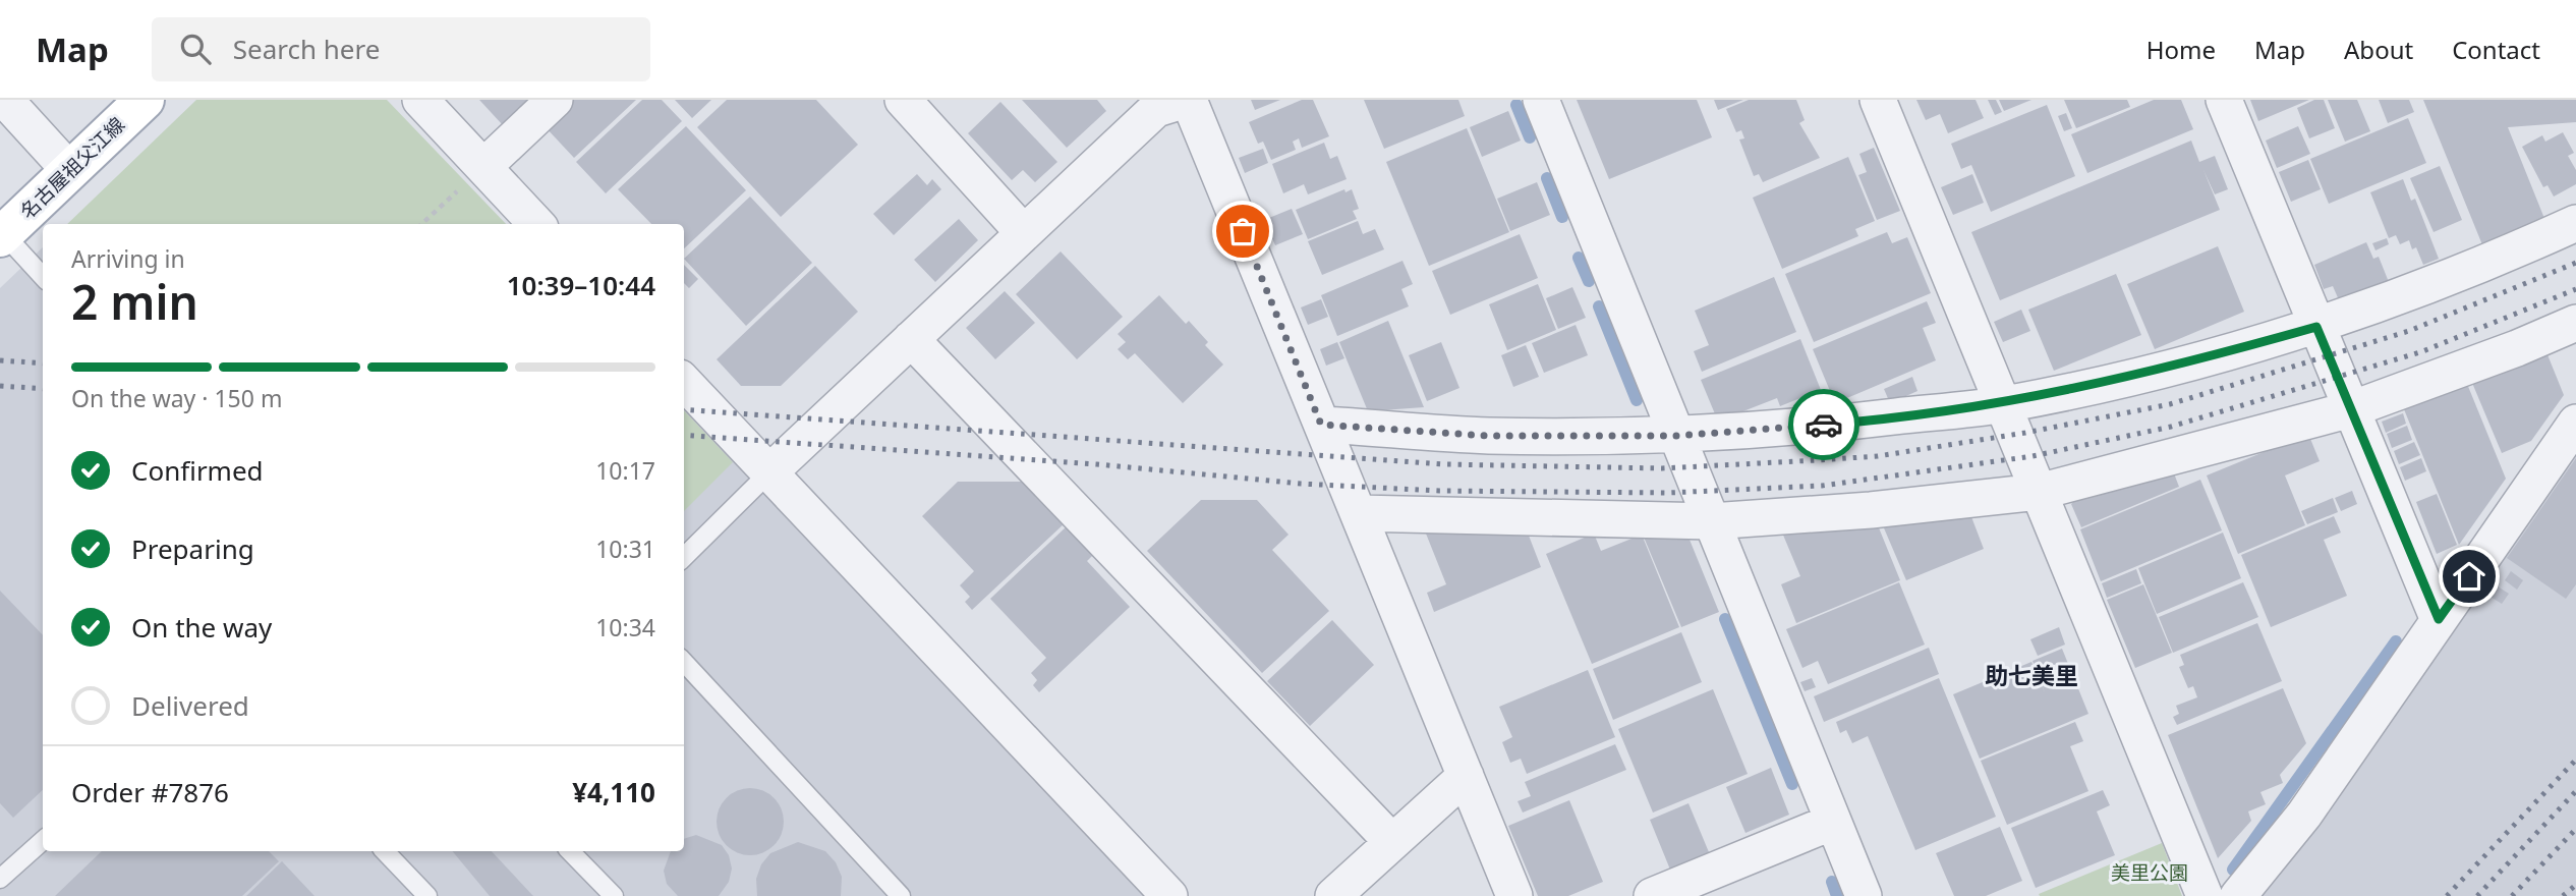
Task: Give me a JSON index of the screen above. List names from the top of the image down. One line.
{"streets":{"main road":["名古屋祖父江線"]},"districts":["助七美里"],"parks":["美里公園"],"page":{"header":"Map","search":"Search here","nav":["Home","Map","About","Contact"],"heading":["2 min","Arriving in","10:39–10:44"],"panel":["Order #7876","¥4,110"],"bar":"On the way · 150 m","list":[["Confirmed","10:17"],["Preparing","10:31"],["On the way","10:34"],"Delivered"]}}
